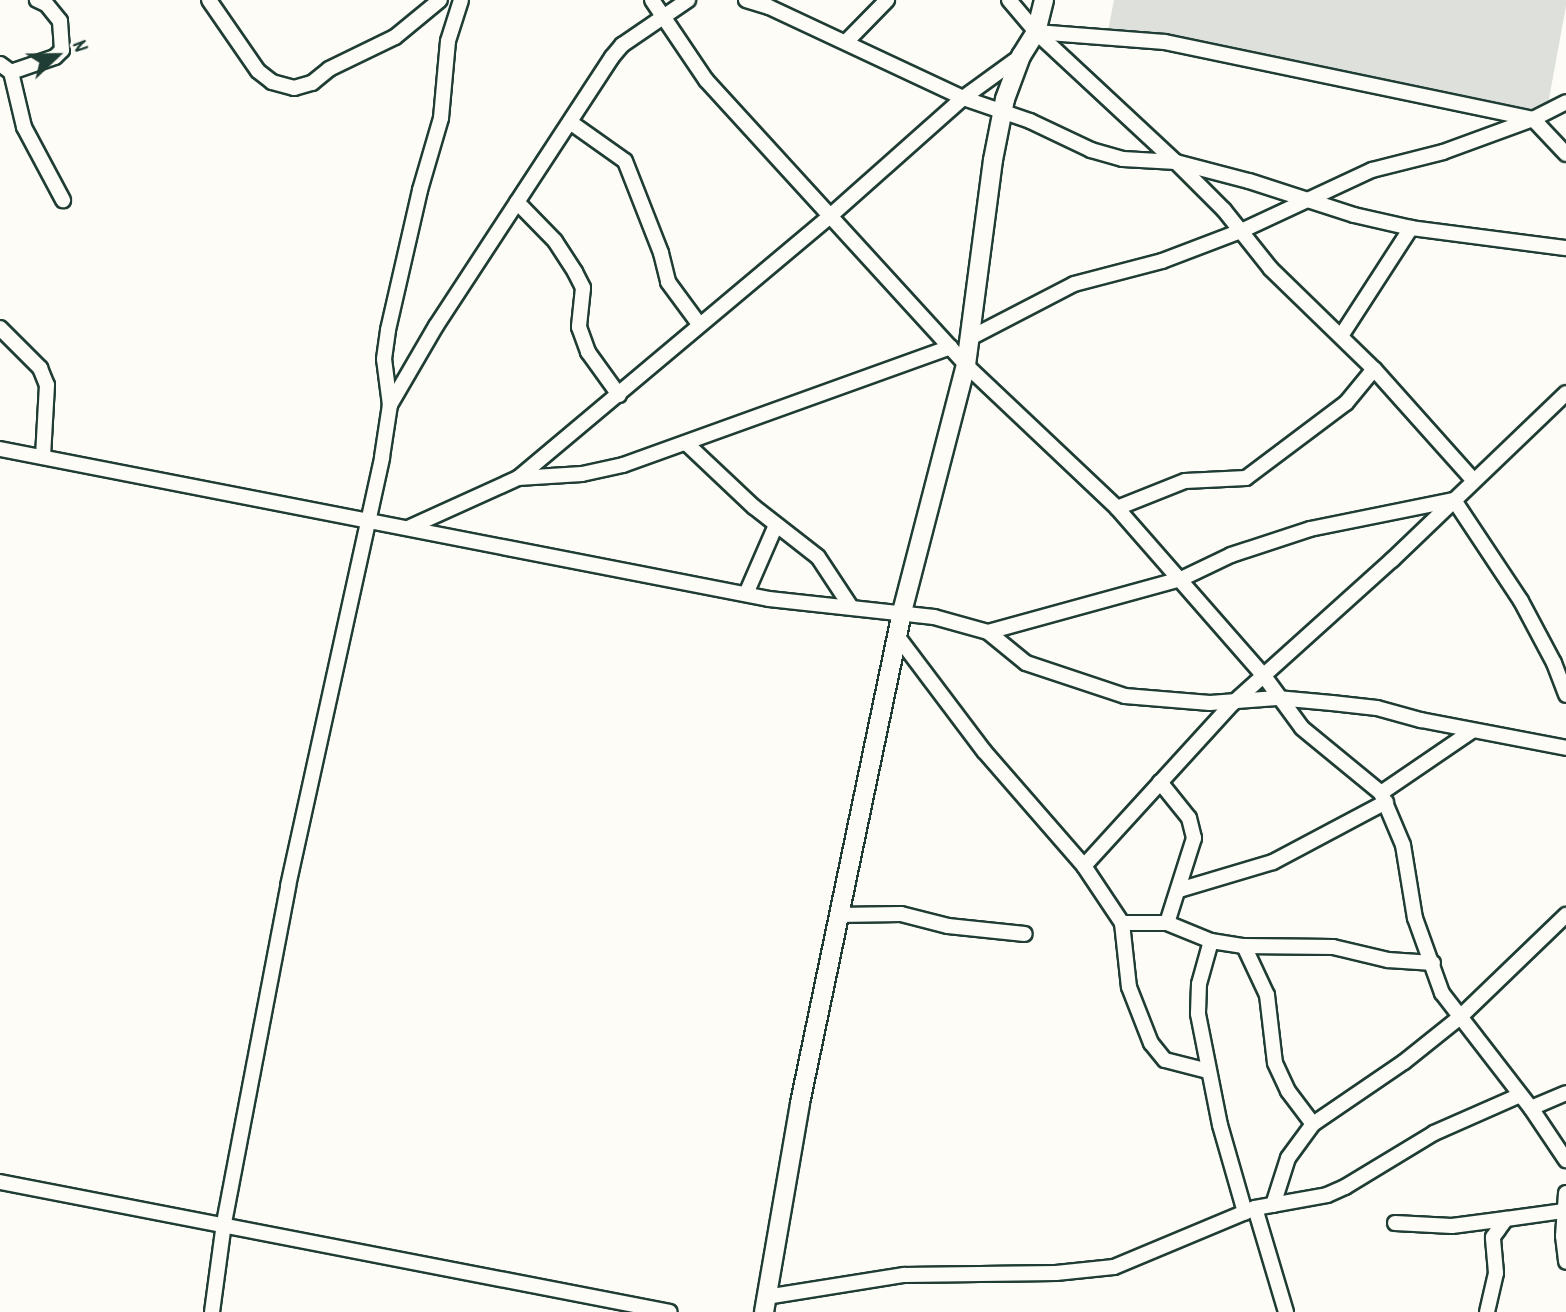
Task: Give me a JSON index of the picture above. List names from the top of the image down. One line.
{"north":"right"}
